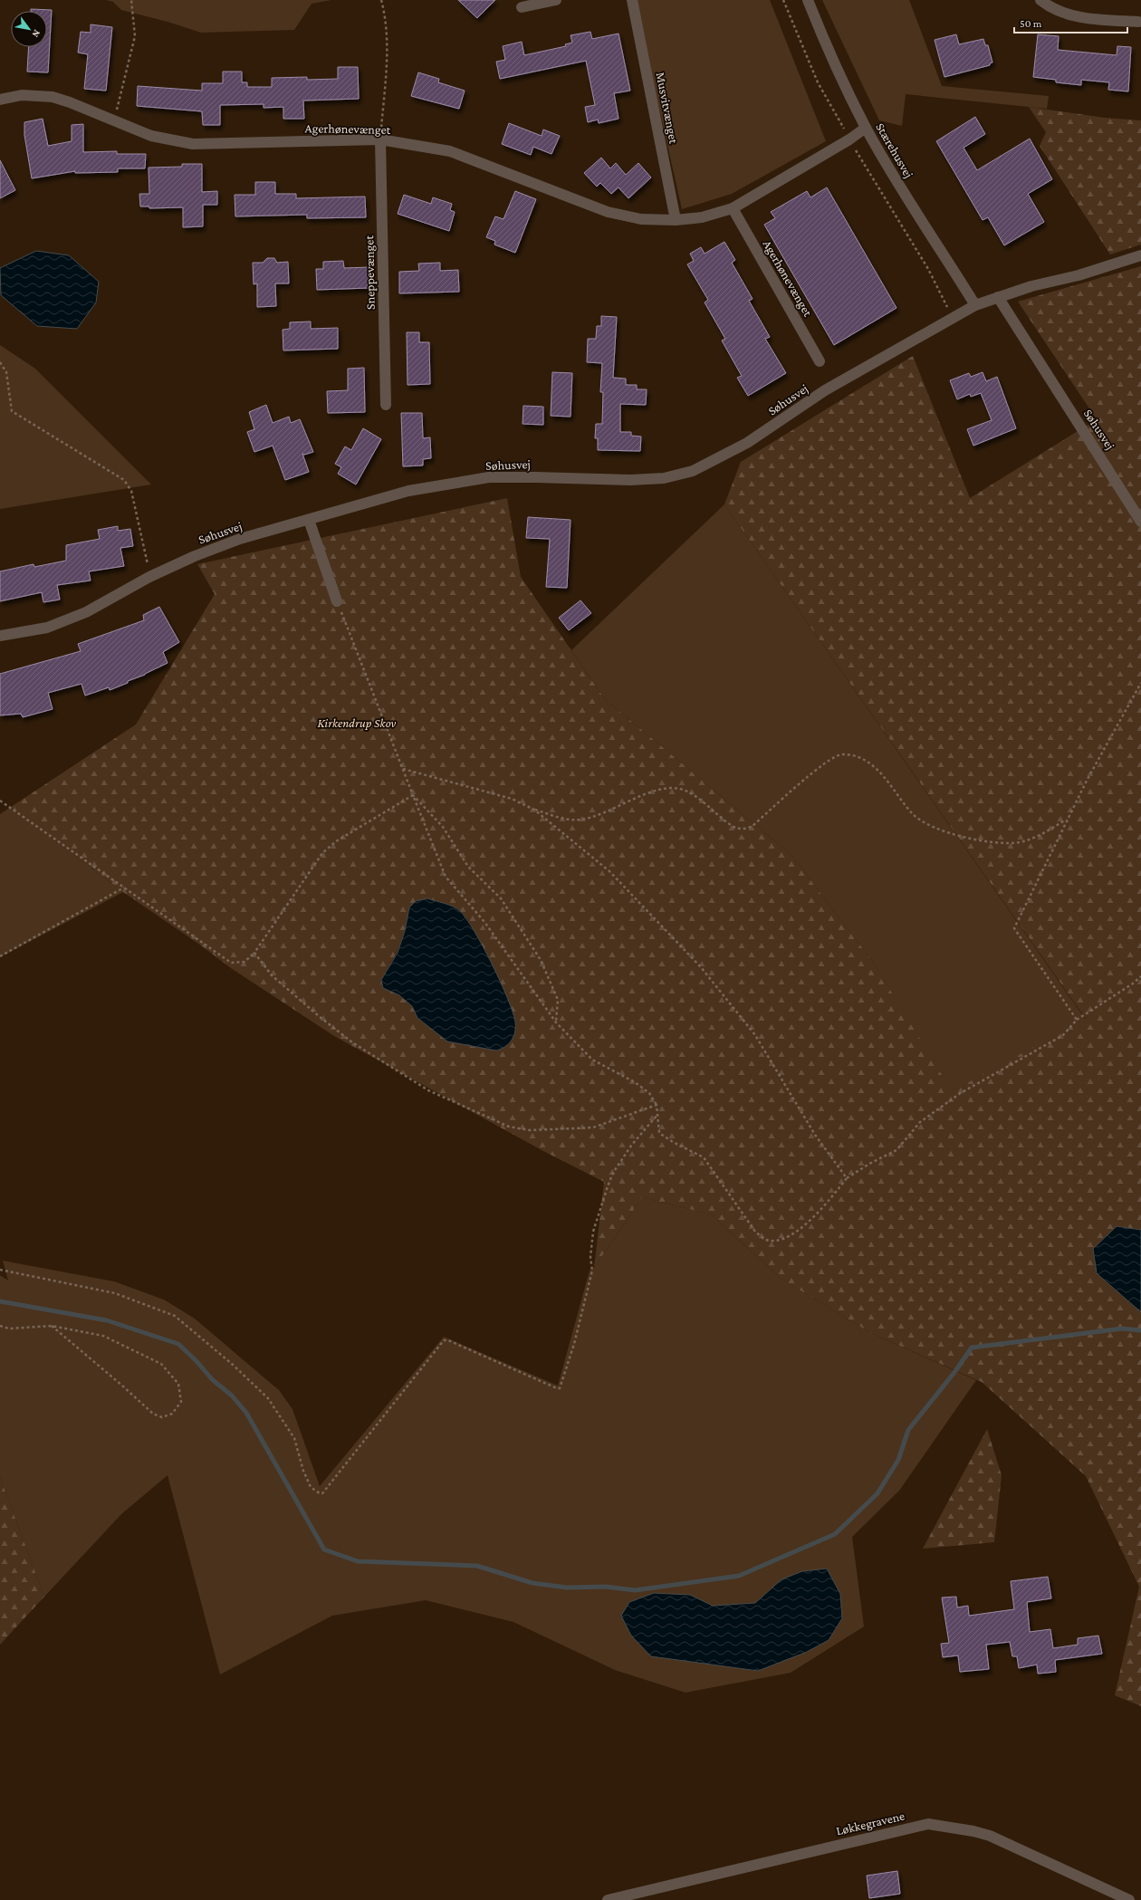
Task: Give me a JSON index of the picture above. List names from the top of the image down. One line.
{"streets":{"street":["Musvitvænget","Agerhønevænget","Stærehusvej","Sneppevænget","Søhusvej","Løkkegravene"]},"crossings":[["Musvitvænget","Agerhønevænget"],["Agerhønevænget","Stærehusvej"],["Agerhønevænget","Sneppevænget"],["Stærehusvej","Søhusvej"]],"parks":["Kirkendrup Skov"],"scale_bar":"50 m","north":"bottom right"}
